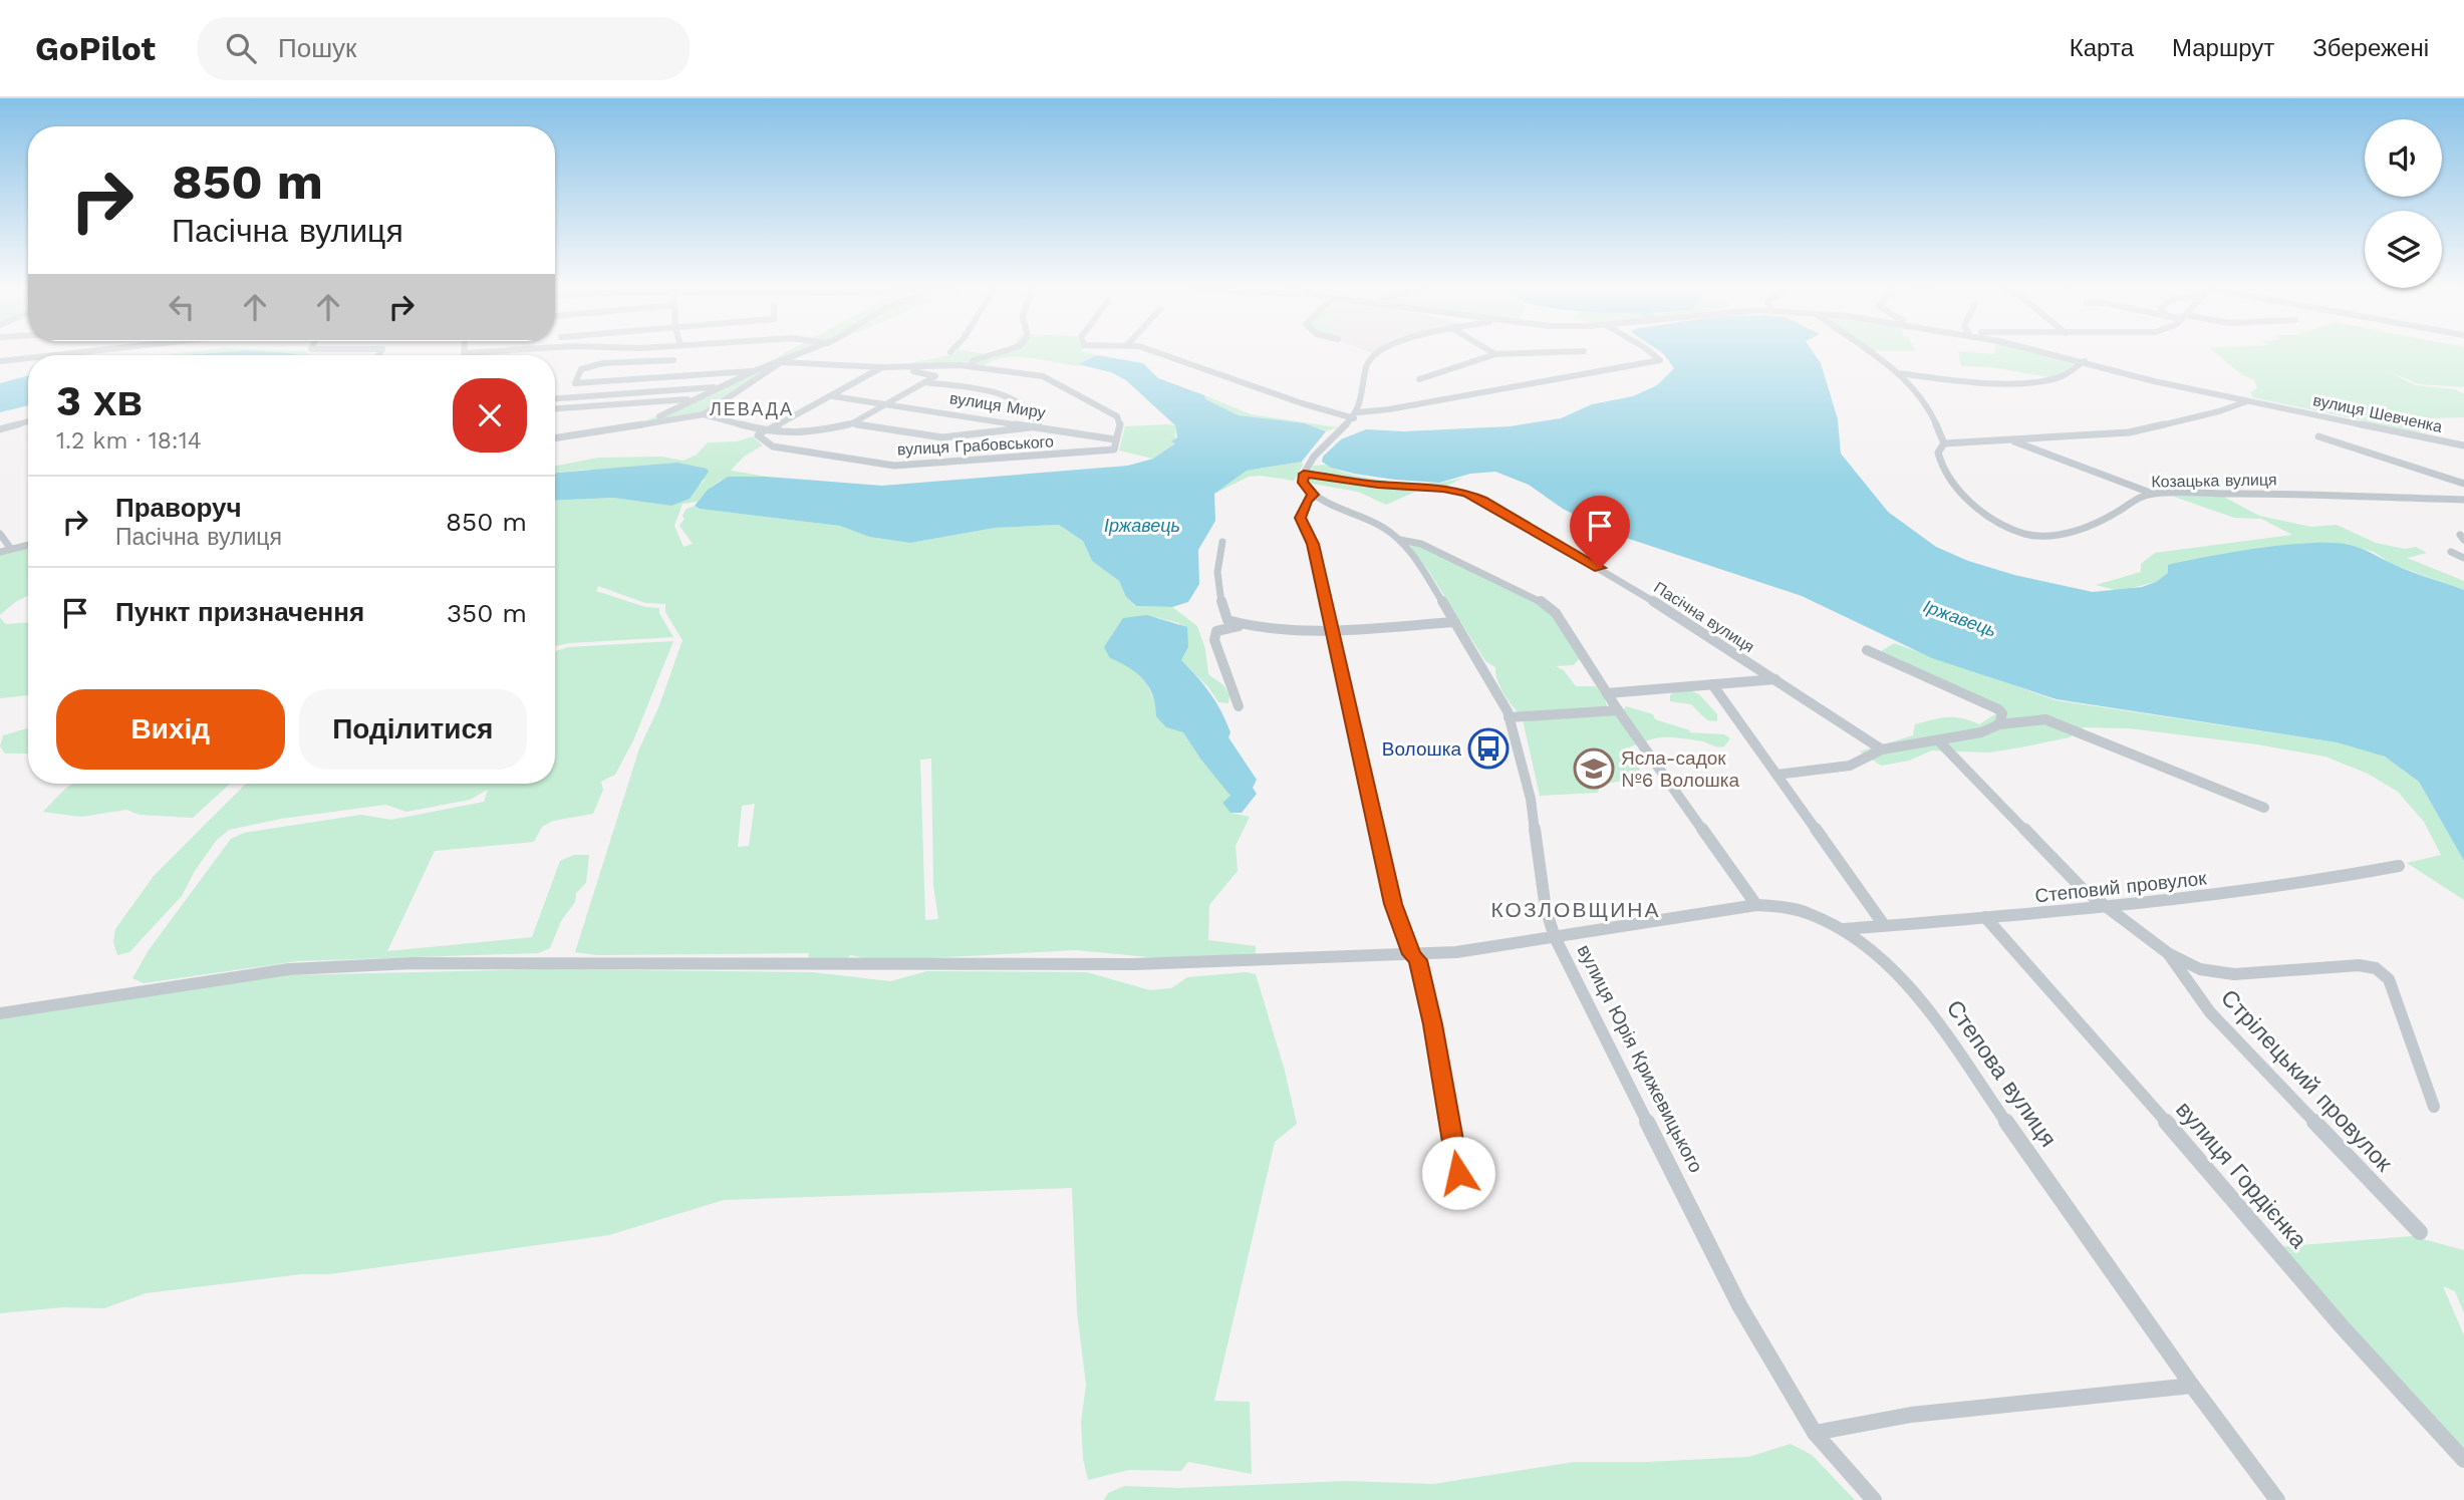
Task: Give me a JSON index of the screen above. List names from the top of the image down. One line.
{"streets":{"street":["вулиця Миру","вулиця Шевченка","вулиця Грабовського","Козацька вулиця","Пасічна вулиця","Степовий провулок","вулиця Юрія Крижевицького","Степова вулиця","Стрілецький провулок","вулиця Гордієнка"]},"crossings":[["вулиця Миру","вулиця Грабовського"],["вулиця Шевченка","Козацька вулиця"],["Степовий провулок","Степова вулиця"],["Степовий провулок","Стрілецький провулок"],["Степовий провулок","вулиця Гордієнка"],["вулиця Юрія Крижевицького","Степова вулиця"]],"districts":["ЛЕВАДА","КОЗЛОВЩИНА"],"water":["Іржавець"],"places":{"bus stop":["Волошка"],"school or university":["Ясла-садок №6 Волошка"]},"page":{"header":"GoPilot","search":"Пошук","nav":["Карта","Маршрут","Збережені"],"turn":["850 m","Пасічна вулиця"],"heading":["3 хв","1.2 km · 18:14"],"list":[{"name":"Праворуч","note":"Пасічна вулиця","value":"850 m"},{"name":"Пункт призначення","value":"350 m"}],"buttons":["Вихід","Поділитися"]}}
